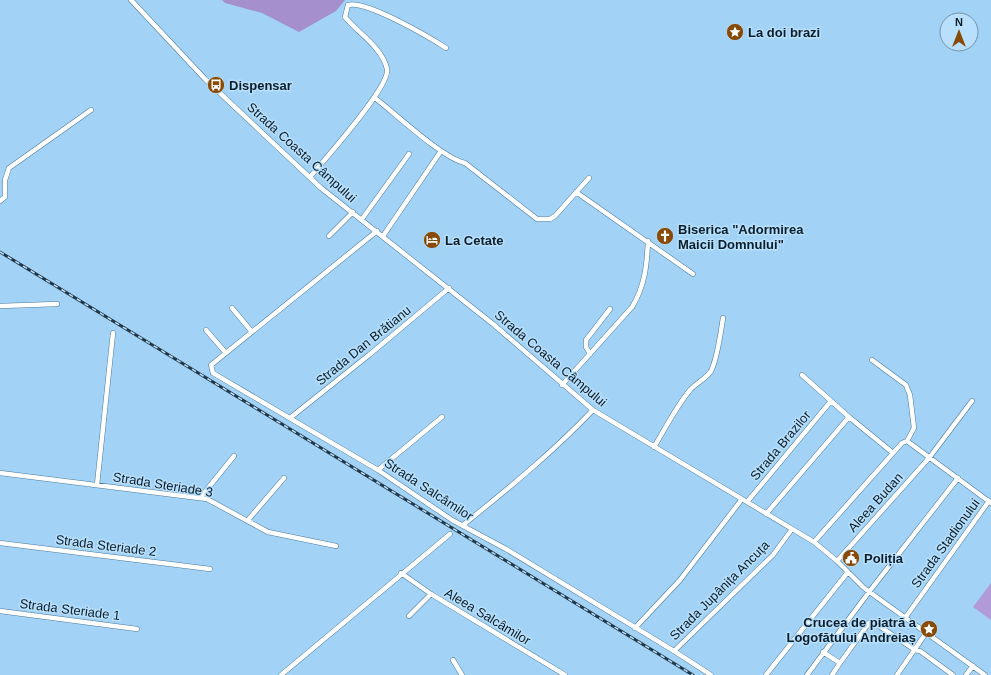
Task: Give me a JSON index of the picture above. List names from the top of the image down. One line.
{"streets":{"street":["Strada Coasta Câmpului","Strada Dan Brătianu","Strada Brazilor","Strada Steriade 3","Strada Salcâmilor","Aleea Budan","Strada Stadionului","Strada Steriade 2","Strada Jupânița Ancuța","Strada Steriade 1","Aleea Salcâmilor"]},"crossings":[["Strada Coasta Câmpului","Strada Dan Brătianu"],["Strada Coasta Câmpului","Strada Brazilor"],["Strada Coasta Câmpului","Aleea Budan"],["Strada Coasta Câmpului","Strada Stadionului"],["Strada Coasta Câmpului","Strada Jupânița Ancuța"],["Strada Dan Brătianu","Strada Salcâmilor"],["Strada Salcâmilor","Strada Jupânița Ancuța"],["Aleea Budan","Strada Stadionului"]],"places":{"place":["La doi brazi","Crucea de piatră a Logofătului Andreiaș"],"bus stop":["Dispensar"],"church":["Biserica \"Adormirea Maicii Domnului\""],"hotel":["La Cetate"],"public building":["Poliția"]},"north":"top"}
